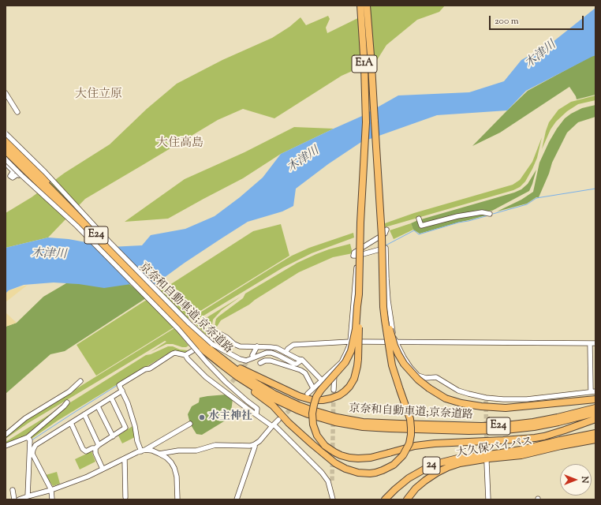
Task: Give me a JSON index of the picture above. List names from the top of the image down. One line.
{"streets":{"highway":["E1A","E24","京奈和自動車道;京奈道路","大久保バイパス","24"]},"districts":["大住立原","大住高島"],"water":["木津川"],"places":["水主神社"],"scale_bar":"200 m","north":"right"}
